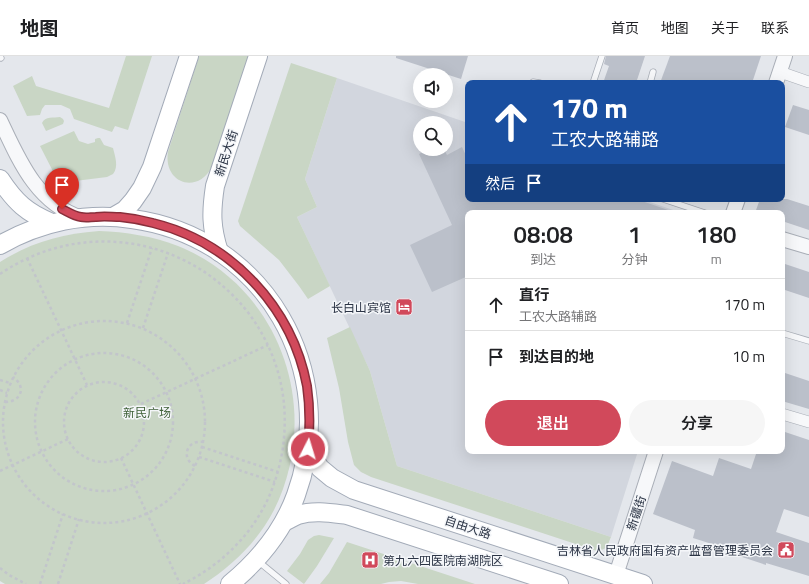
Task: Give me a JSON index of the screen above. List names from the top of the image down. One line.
{"streets":{"main road":["新民大街","自由大路"],"street":["新疆街"]},"crossings":[["新疆街","自由大路"]],"parks":["新民广场"],"places":{"hotel":["长白山宾馆"],"public building":["吉林省人民政府国有资产监督管理委员会"],"hospital":["第九六四医院南湖院区"]},"page":{"header":"地图","nav":["首页","地图","关于","联系"],"turn":["170 m","工农大路辅路"],"then":"然后","eta":["08:08","到达","1","分钟","180","m"],"list":[{"name":"直行","note":"工农大路辅路","value":"170 m"},{"name":"到达目的地","value":"10 m"}],"buttons":["退出","分享"]}}
